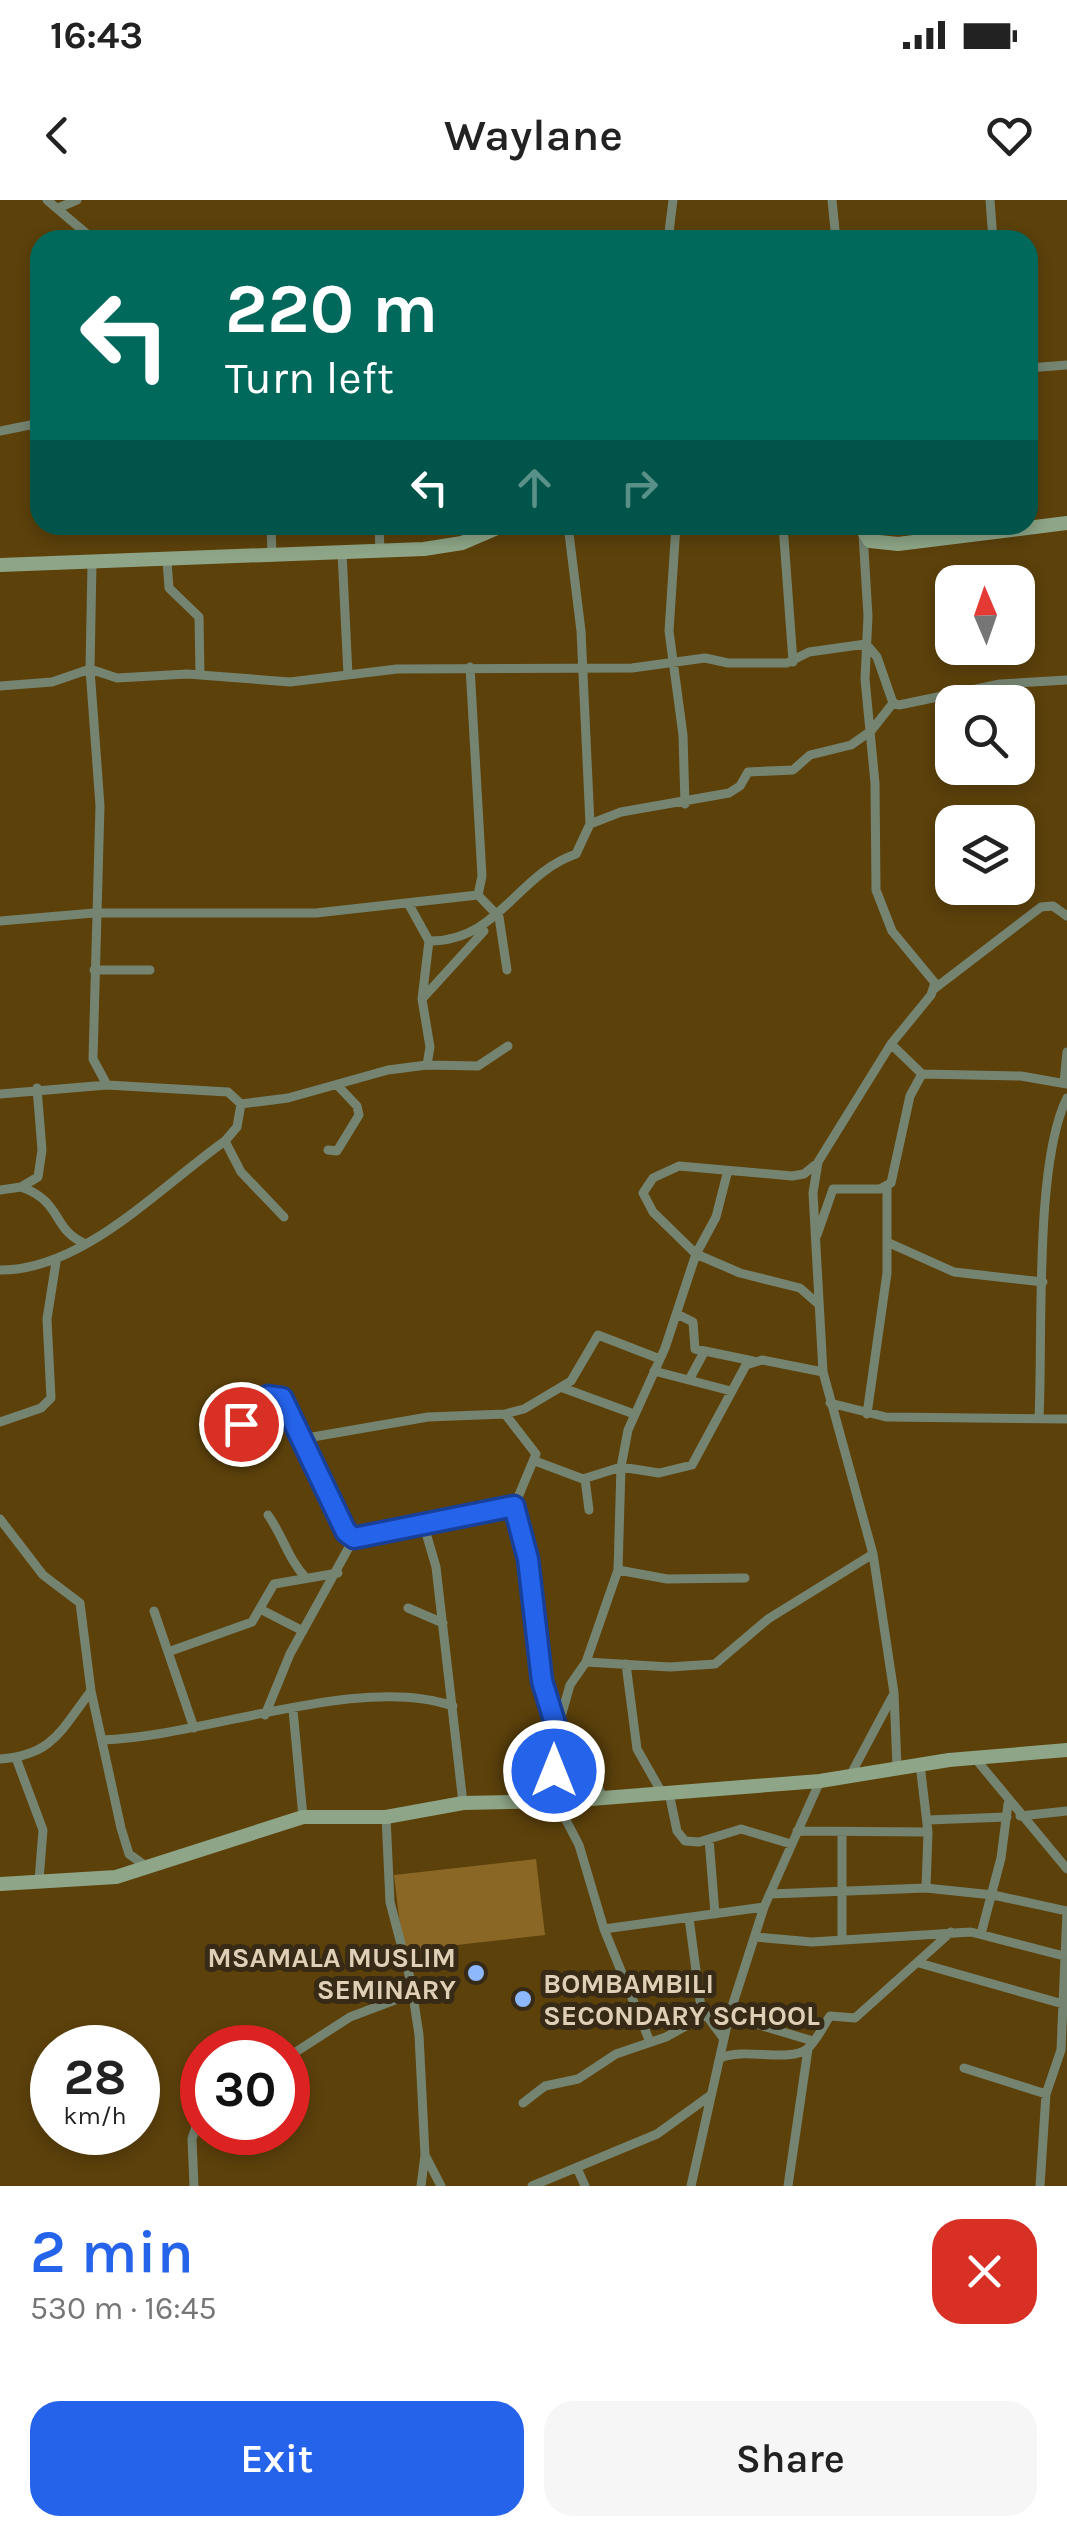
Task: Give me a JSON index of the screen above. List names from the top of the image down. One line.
{"places":["MSAMALA MUSLIM SEMINARY","BOMBAMBILI SECONDARY SCHOOL"],"north":"top","page":{"status":"16:43","header":"Waylane","turn":["220 m","Turn left"],"speed":"28 km/h","limit":"30","heading":["2 min","530 m · 16:45"],"buttons":["Exit","Share"]}}
